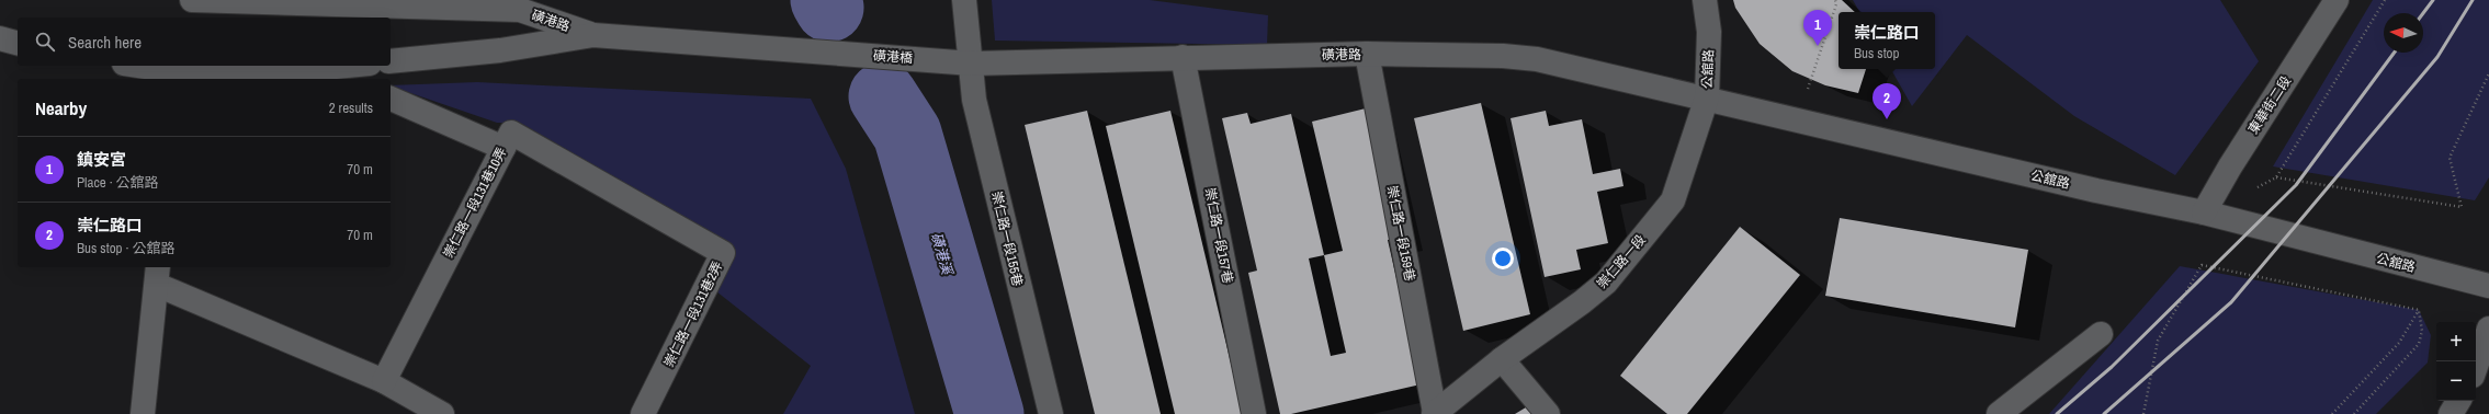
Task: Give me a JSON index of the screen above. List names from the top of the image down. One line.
{"streets":{"street":["磺港路","磺港橋","公舘路","東華街二段","崇仁路一段131巷10弄","崇仁路一段159巷","崇仁路一段157巷","崇仁路一段155巷","崇仁路一段","崇仁路一段131巷2弄"]},"crossings":[["磺港路","磺港橋"],["磺港路","公舘路"],["磺港路","崇仁路一段159巷"],["磺港路","崇仁路一段157巷"],["磺港路","崇仁路一段155巷"],["磺港路","崇仁路一段"],["磺港橋","崇仁路一段155巷"],["公舘路","東華街二段"],["公舘路","崇仁路一段"],["崇仁路一段131巷10弄","崇仁路一段131巷2弄"],["崇仁路一段159巷","崇仁路一段"]],"water":["磺港溪"],"north":"left","page":{"pins":["1","2"],"popup":["崇仁路口","Bus stop"],"search":"Search here","heading":["Nearby","2 results"],"list":[{"mark":"1","name":"鎮安宮","note":"Place · 公舘路","value":"70 m"},{"mark":"2","name":"崇仁路口","note":"Bus stop · 公舘路","value":"70 m"}],"map_buttons":["+","−"]}}
